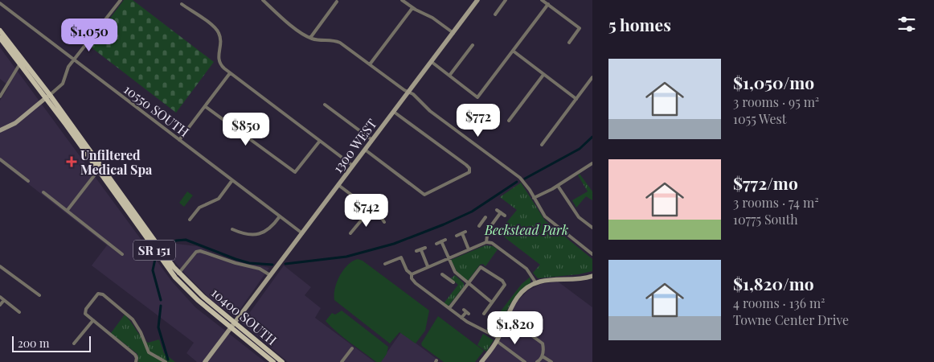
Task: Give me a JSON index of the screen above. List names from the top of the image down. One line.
{"streets":{"main road":["SR 151","10400 SOUTH"],"street":["10550 SOUTH","1300 WEST"]},"crossings":[["10550 SOUTH","1300 WEST"],["1300 WEST","10400 SOUTH"],["SR 151","10400 SOUTH"]],"parks":["Beckstead Park"],"places":{"health":["Unfiltered Medical Spa"]},"scale_bar":"200 m","page":{"heading":"5 homes","price":["$1,050","$772","$850","$742","$1,820"],"list":[{"name":"$1,050/mo","note":"3 rooms · 95 m² · 1055 West"},{"name":"$772/mo","note":"3 rooms · 74 m² · 10775 South"},{"name":"$1,820/mo","note":"4 rooms · 136 m² · Towne Center Drive"}],"scale":"200 m"}}
